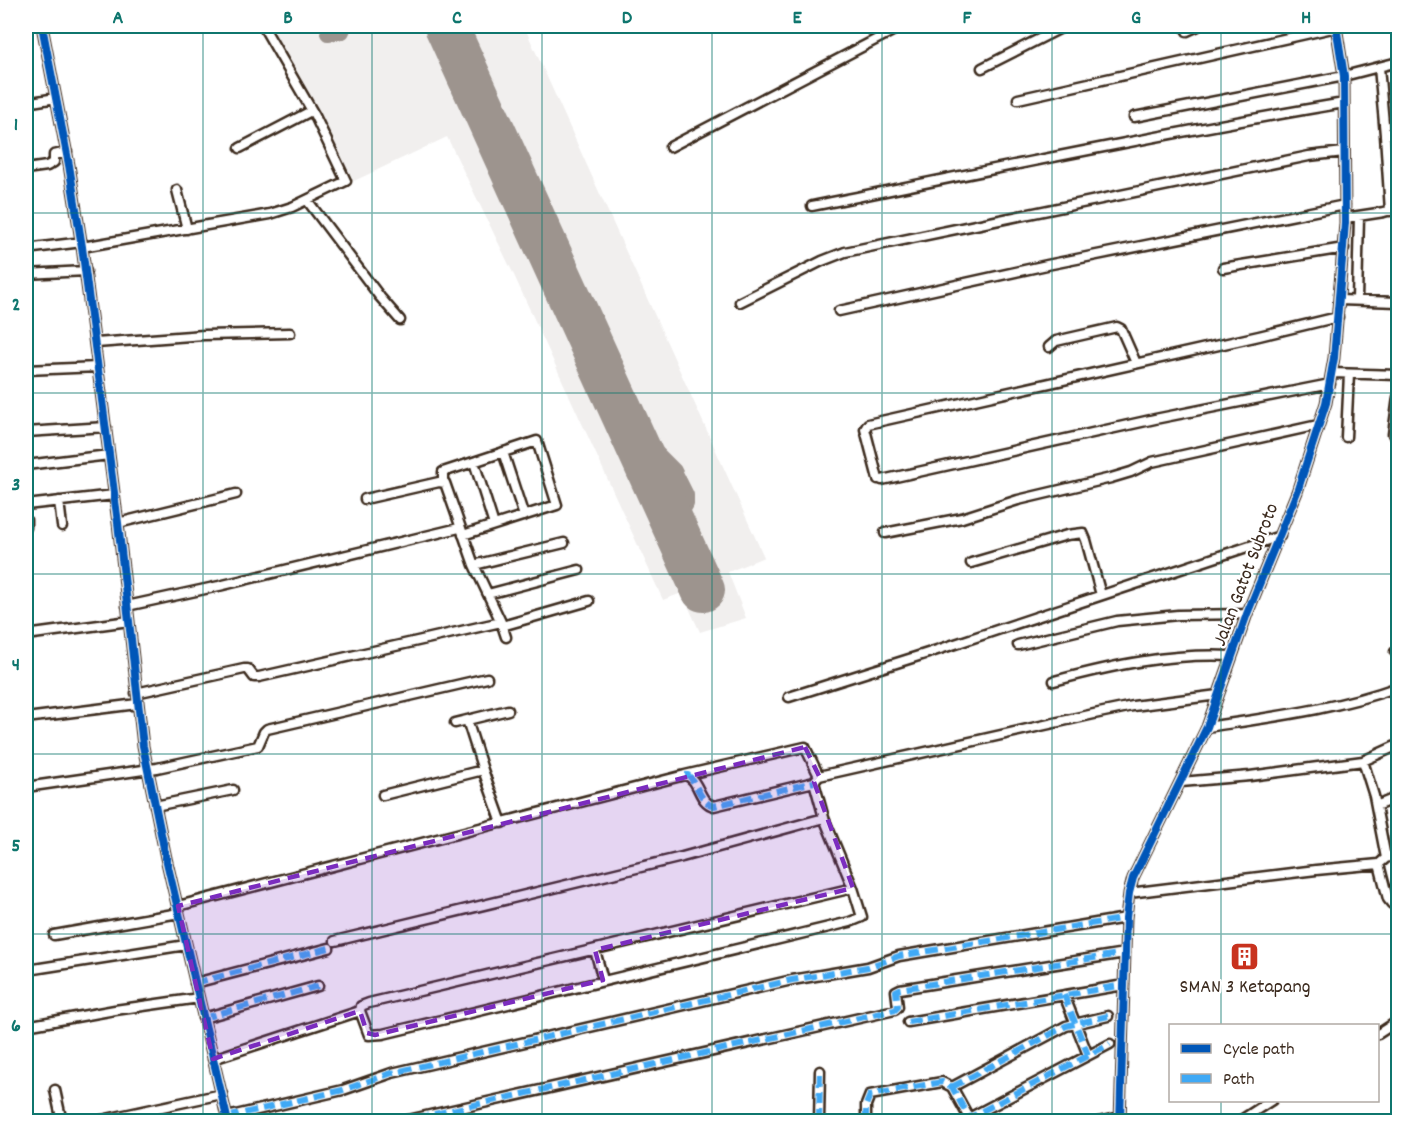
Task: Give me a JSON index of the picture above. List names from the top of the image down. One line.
{"streets":{"street":["Jalan Gatot Subroto"]},"places":{"building":["SMAN 3 Ketapang"]},"legend":["Cycle path","Path"],"grid":{"columns":["A","B","C","D","E","F","G","H"],"rows":["1","2","3","4","5","6"]}}
